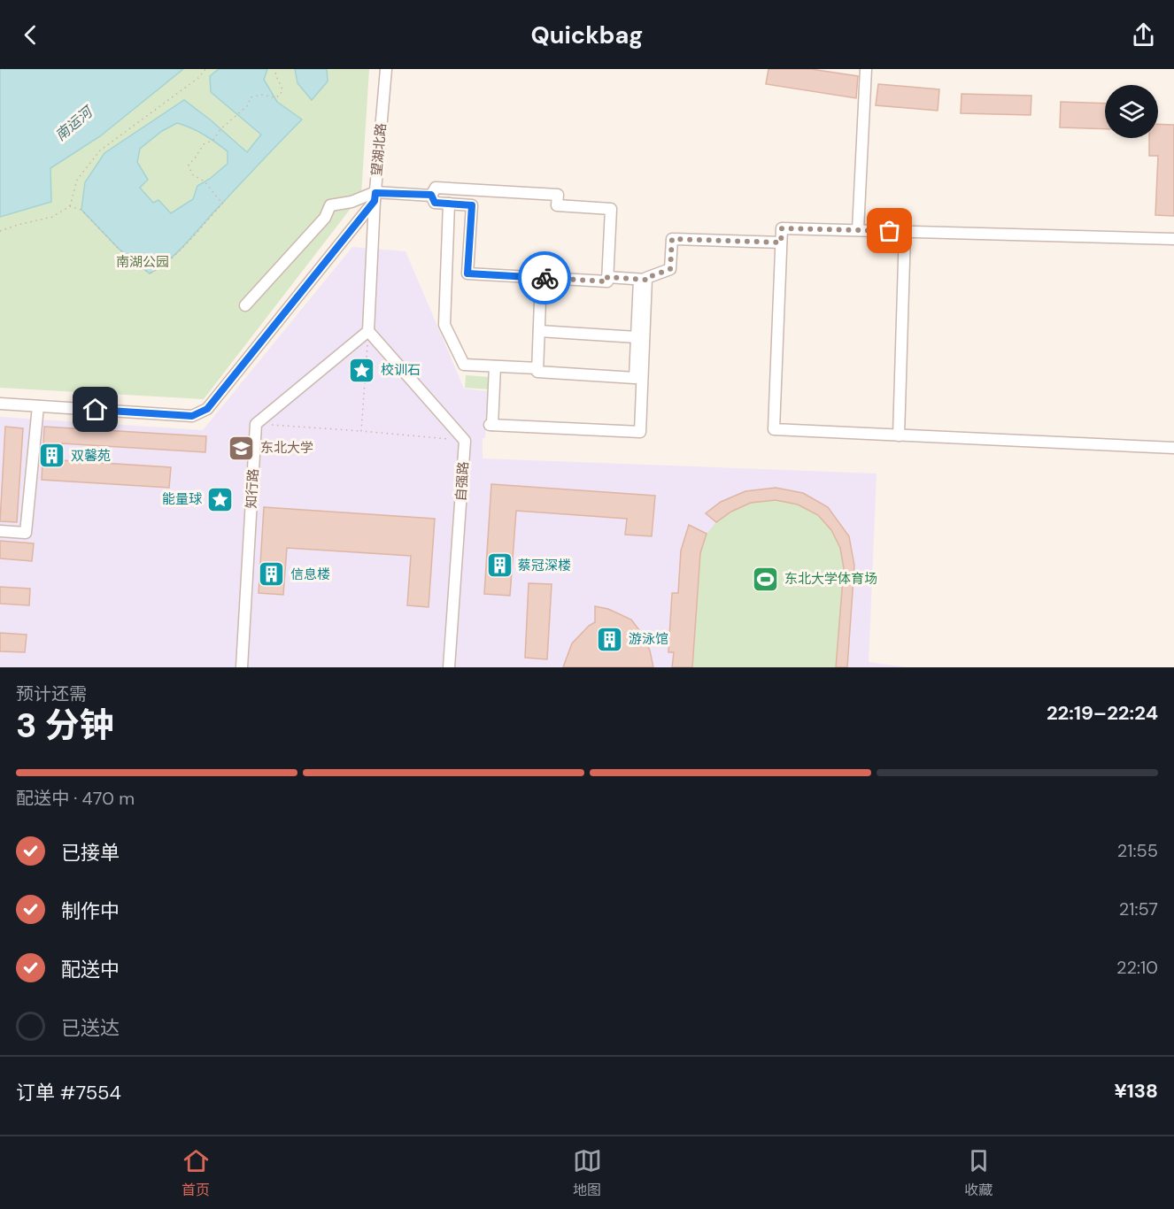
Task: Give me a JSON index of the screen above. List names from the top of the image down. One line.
{"streets":{"street":["望湖北路","自强路","知行路"]},"water":["南运河"],"parks":["南湖公园"],"places":{"place":["校训石","能量球"],"school or university":["东北大学"],"building":["双馨苑","蔡冠深楼","信息楼","游泳馆"],"sports":["东北大学体育场"]},"page":{"header":"Quickbag","heading":["3 分钟","预计还需","22:19–22:24"],"panel":["订单 #7554","¥138"],"bar":"配送中 · 470 m","list":[["已接单","21:55"],["制作中","21:57"],["配送中","22:10"],"已送达"],"tabs":["首页","地图","收藏"]}}
